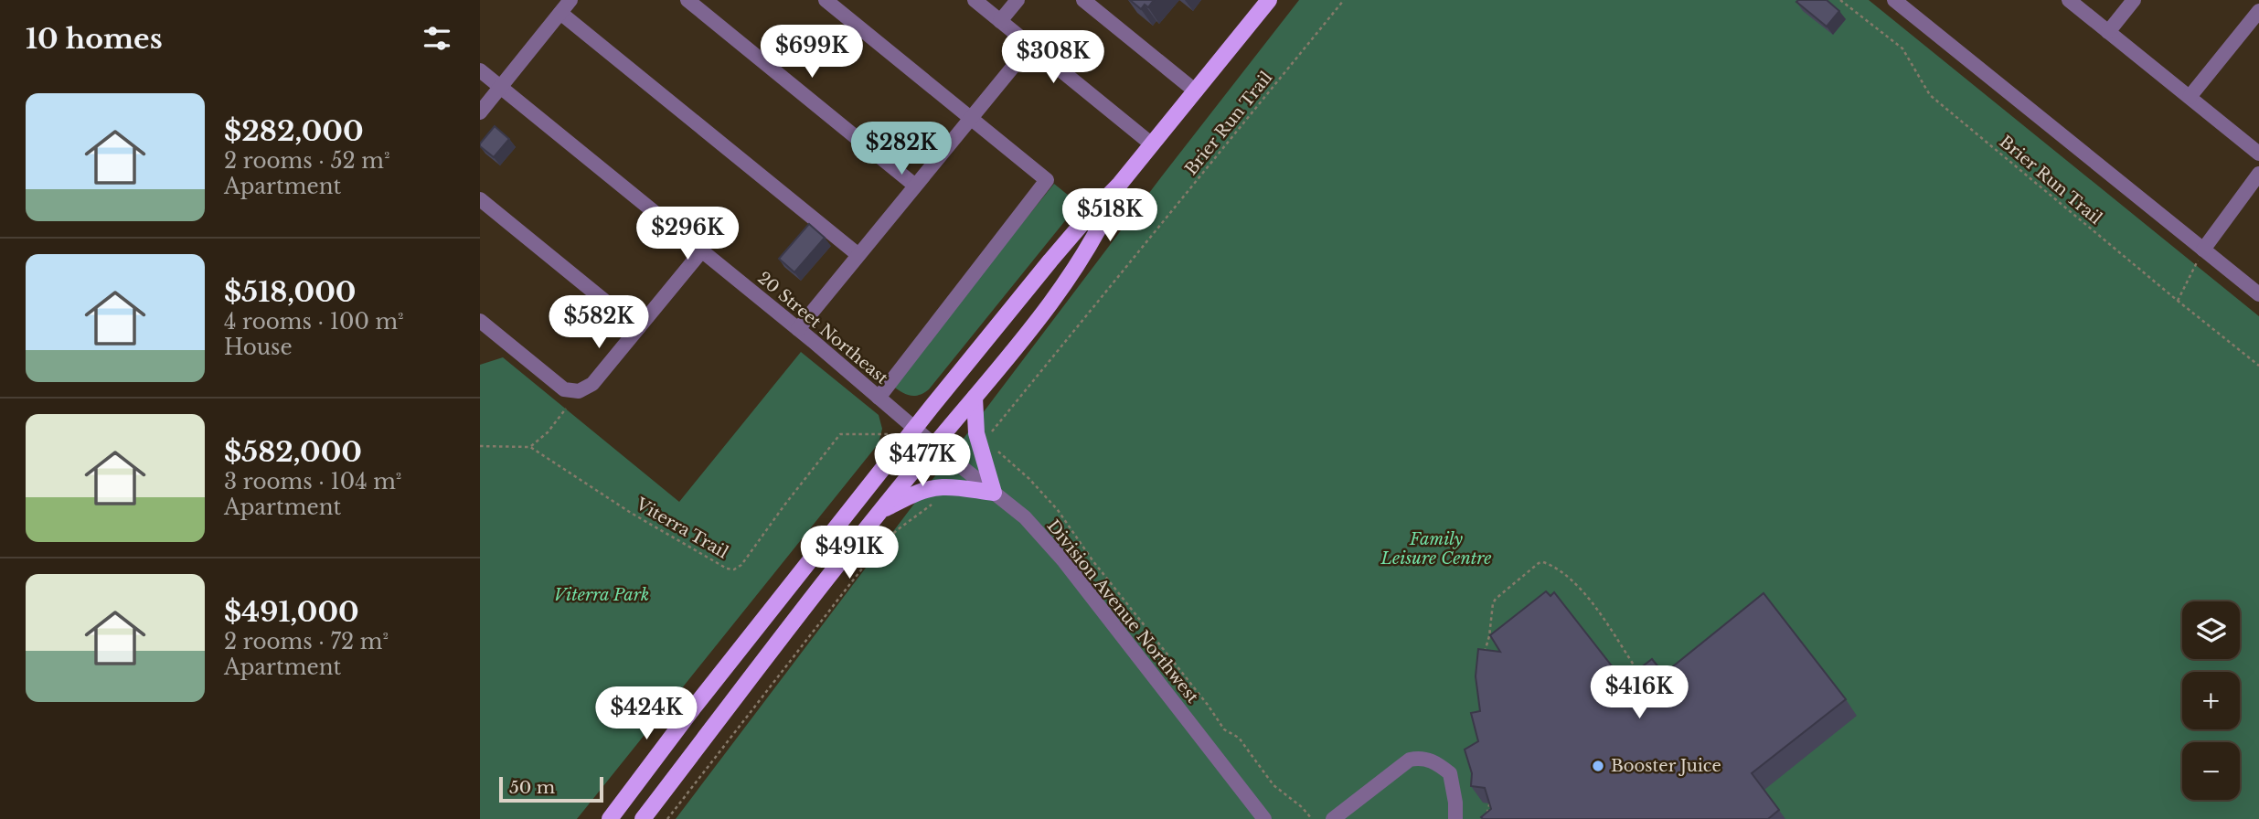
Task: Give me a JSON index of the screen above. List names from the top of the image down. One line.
{"streets":{"street":["20 Street Northeast","Division Avenue Northwest"],"path":["Brier Run Trail","Viterra Trail"]},"crossings":[["20 Street Northeast","Division Avenue Northwest"]],"parks":["Family Leisure Centre","Viterra Park"],"places":["Booster Juice"],"scale_bar":"50 m","page":{"heading":"10 homes","price":["$699K","$308K","$282K","$518K","$296K","$582K","$477K","$491K","$416K","$424K"],"list":[{"name":"$282,000","note":"2 rooms · 52 m² · Apartment"},{"name":"$518,000","note":"4 rooms · 100 m² · House"},{"name":"$582,000","note":"3 rooms · 104 m² · Apartment"},{"name":"$491,000","note":"2 rooms · 72 m² · Apartment"}],"map_buttons":["+","−"],"scale":"50 m"}}
